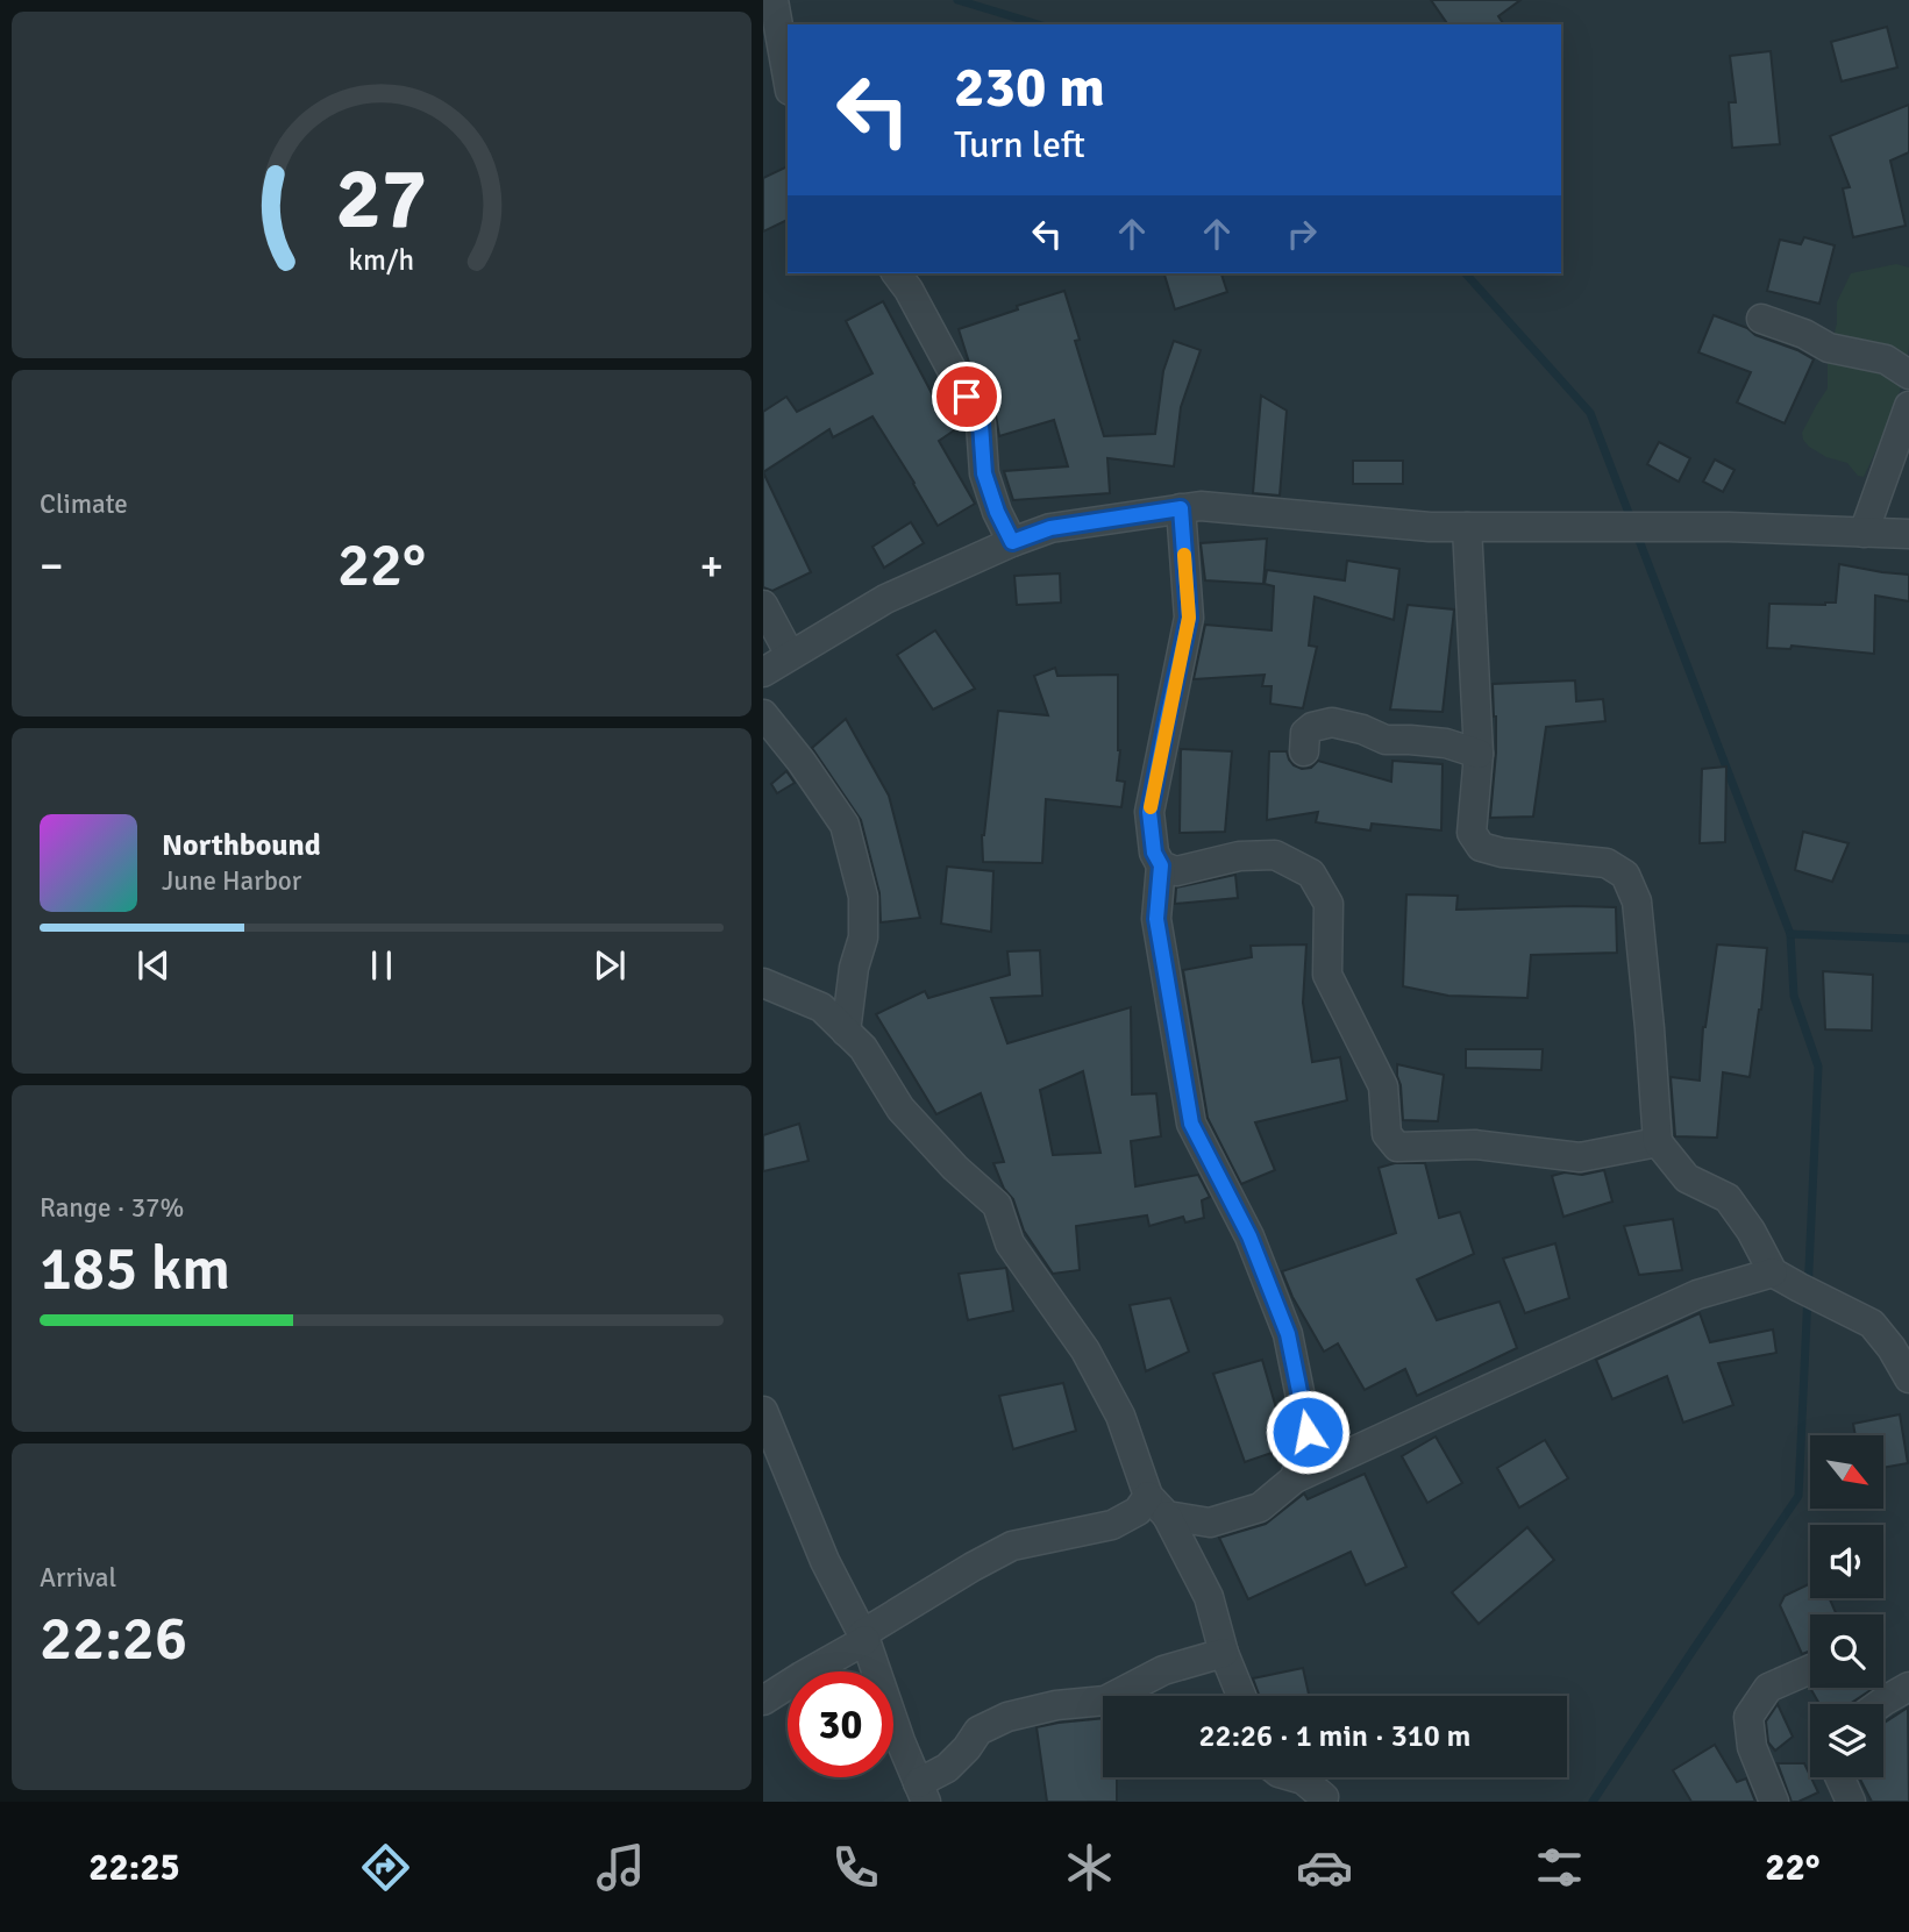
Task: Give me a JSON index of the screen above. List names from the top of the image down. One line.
{"north":"bottom right","page":{"turn":["230 m","Turn left"],"tile":["Climate",["Range · 37%","185 km"],["Arrival","22:26"]],"heat":["−","22°","+"],"song":["Northbound","June Harbor"],"limit":"30","trip":"22:26 · 1 min · 310 m","tabs":["22:25","22°"],"gauge":["27","km/h"]}}
